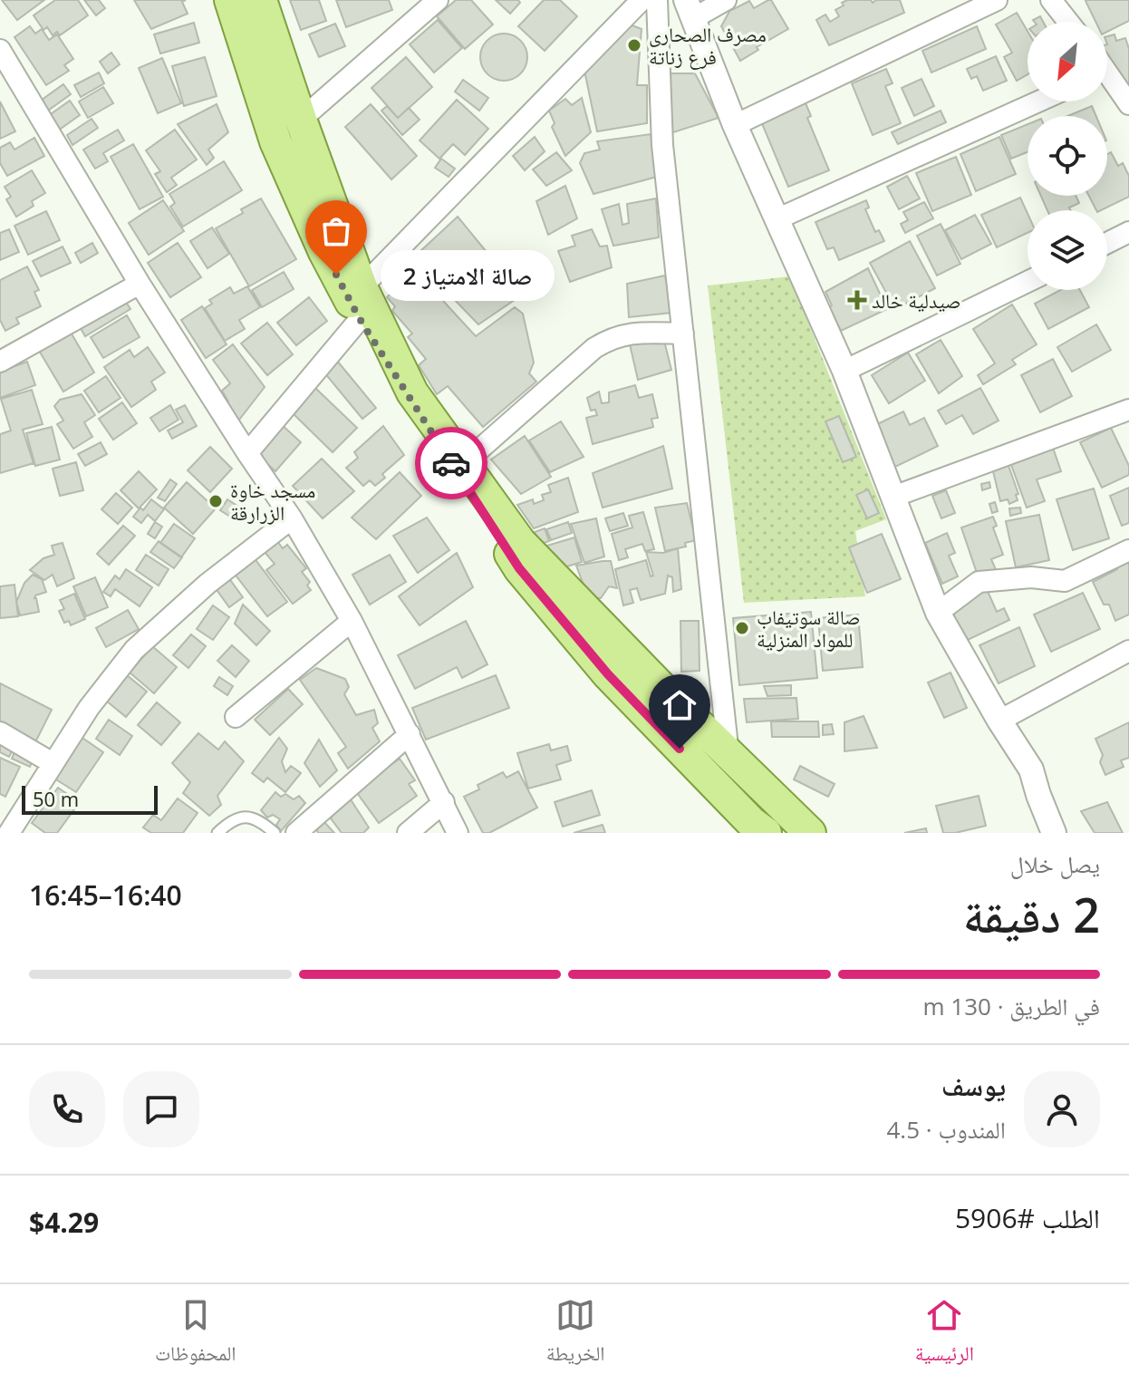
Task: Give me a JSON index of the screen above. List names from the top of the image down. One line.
{"places":{"other":["مصرف الصحارى فرع زناتة","صالة الامتياز 2","مسجد خاوة الزرارقة","صالة سوتيفاب للمواد المنزلية"],"health":["صيدلية خالد"]},"scale_bar":"50 m","north":"bottom left","page":{"bubble":"صالة الامتياز 2","scale":"50 m","heading":["2 دقيقة","يصل خلال","16:40–16:45"],"panel":["يوسف","المندوب · 4.5","الطلب #5906","$4.29"],"bar":"في الطريق · 130 m","tabs":["الرئيسية","الخريطة","المحفوظات"]}}
